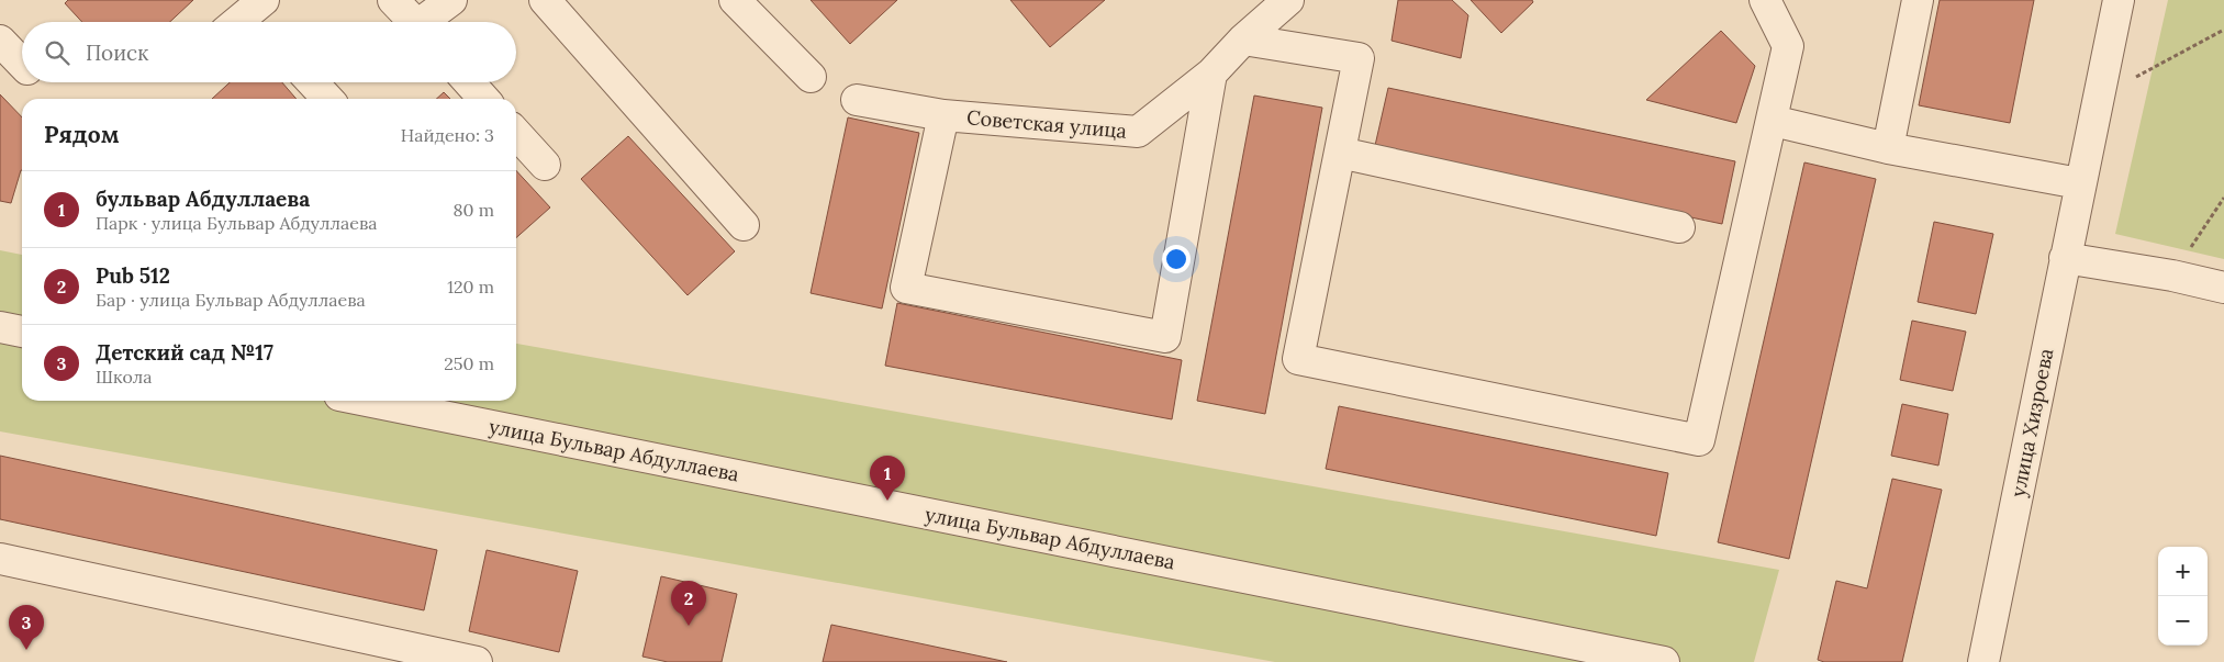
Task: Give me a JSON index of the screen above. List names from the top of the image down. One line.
{"streets":{"street":["Советская улица","улица Хизроева","улица Бульвар Абдуллаева"]},"page":{"search":"Поиск","heading":["Рядом","Найдено: 3"],"list":[{"mark":"1","name":"бульвар Абдуллаева","note":"Парк · улица Бульвар Абдуллаева","value":"80 m"},{"mark":"2","name":"Pub 512","note":"Бар · улица Бульвар Абдуллаева","value":"120 m"},{"mark":"3","name":"Детский сад №17","note":"Школа","value":"250 m"}],"pins":["1","2","3"],"map_buttons":["+","−"]}}
